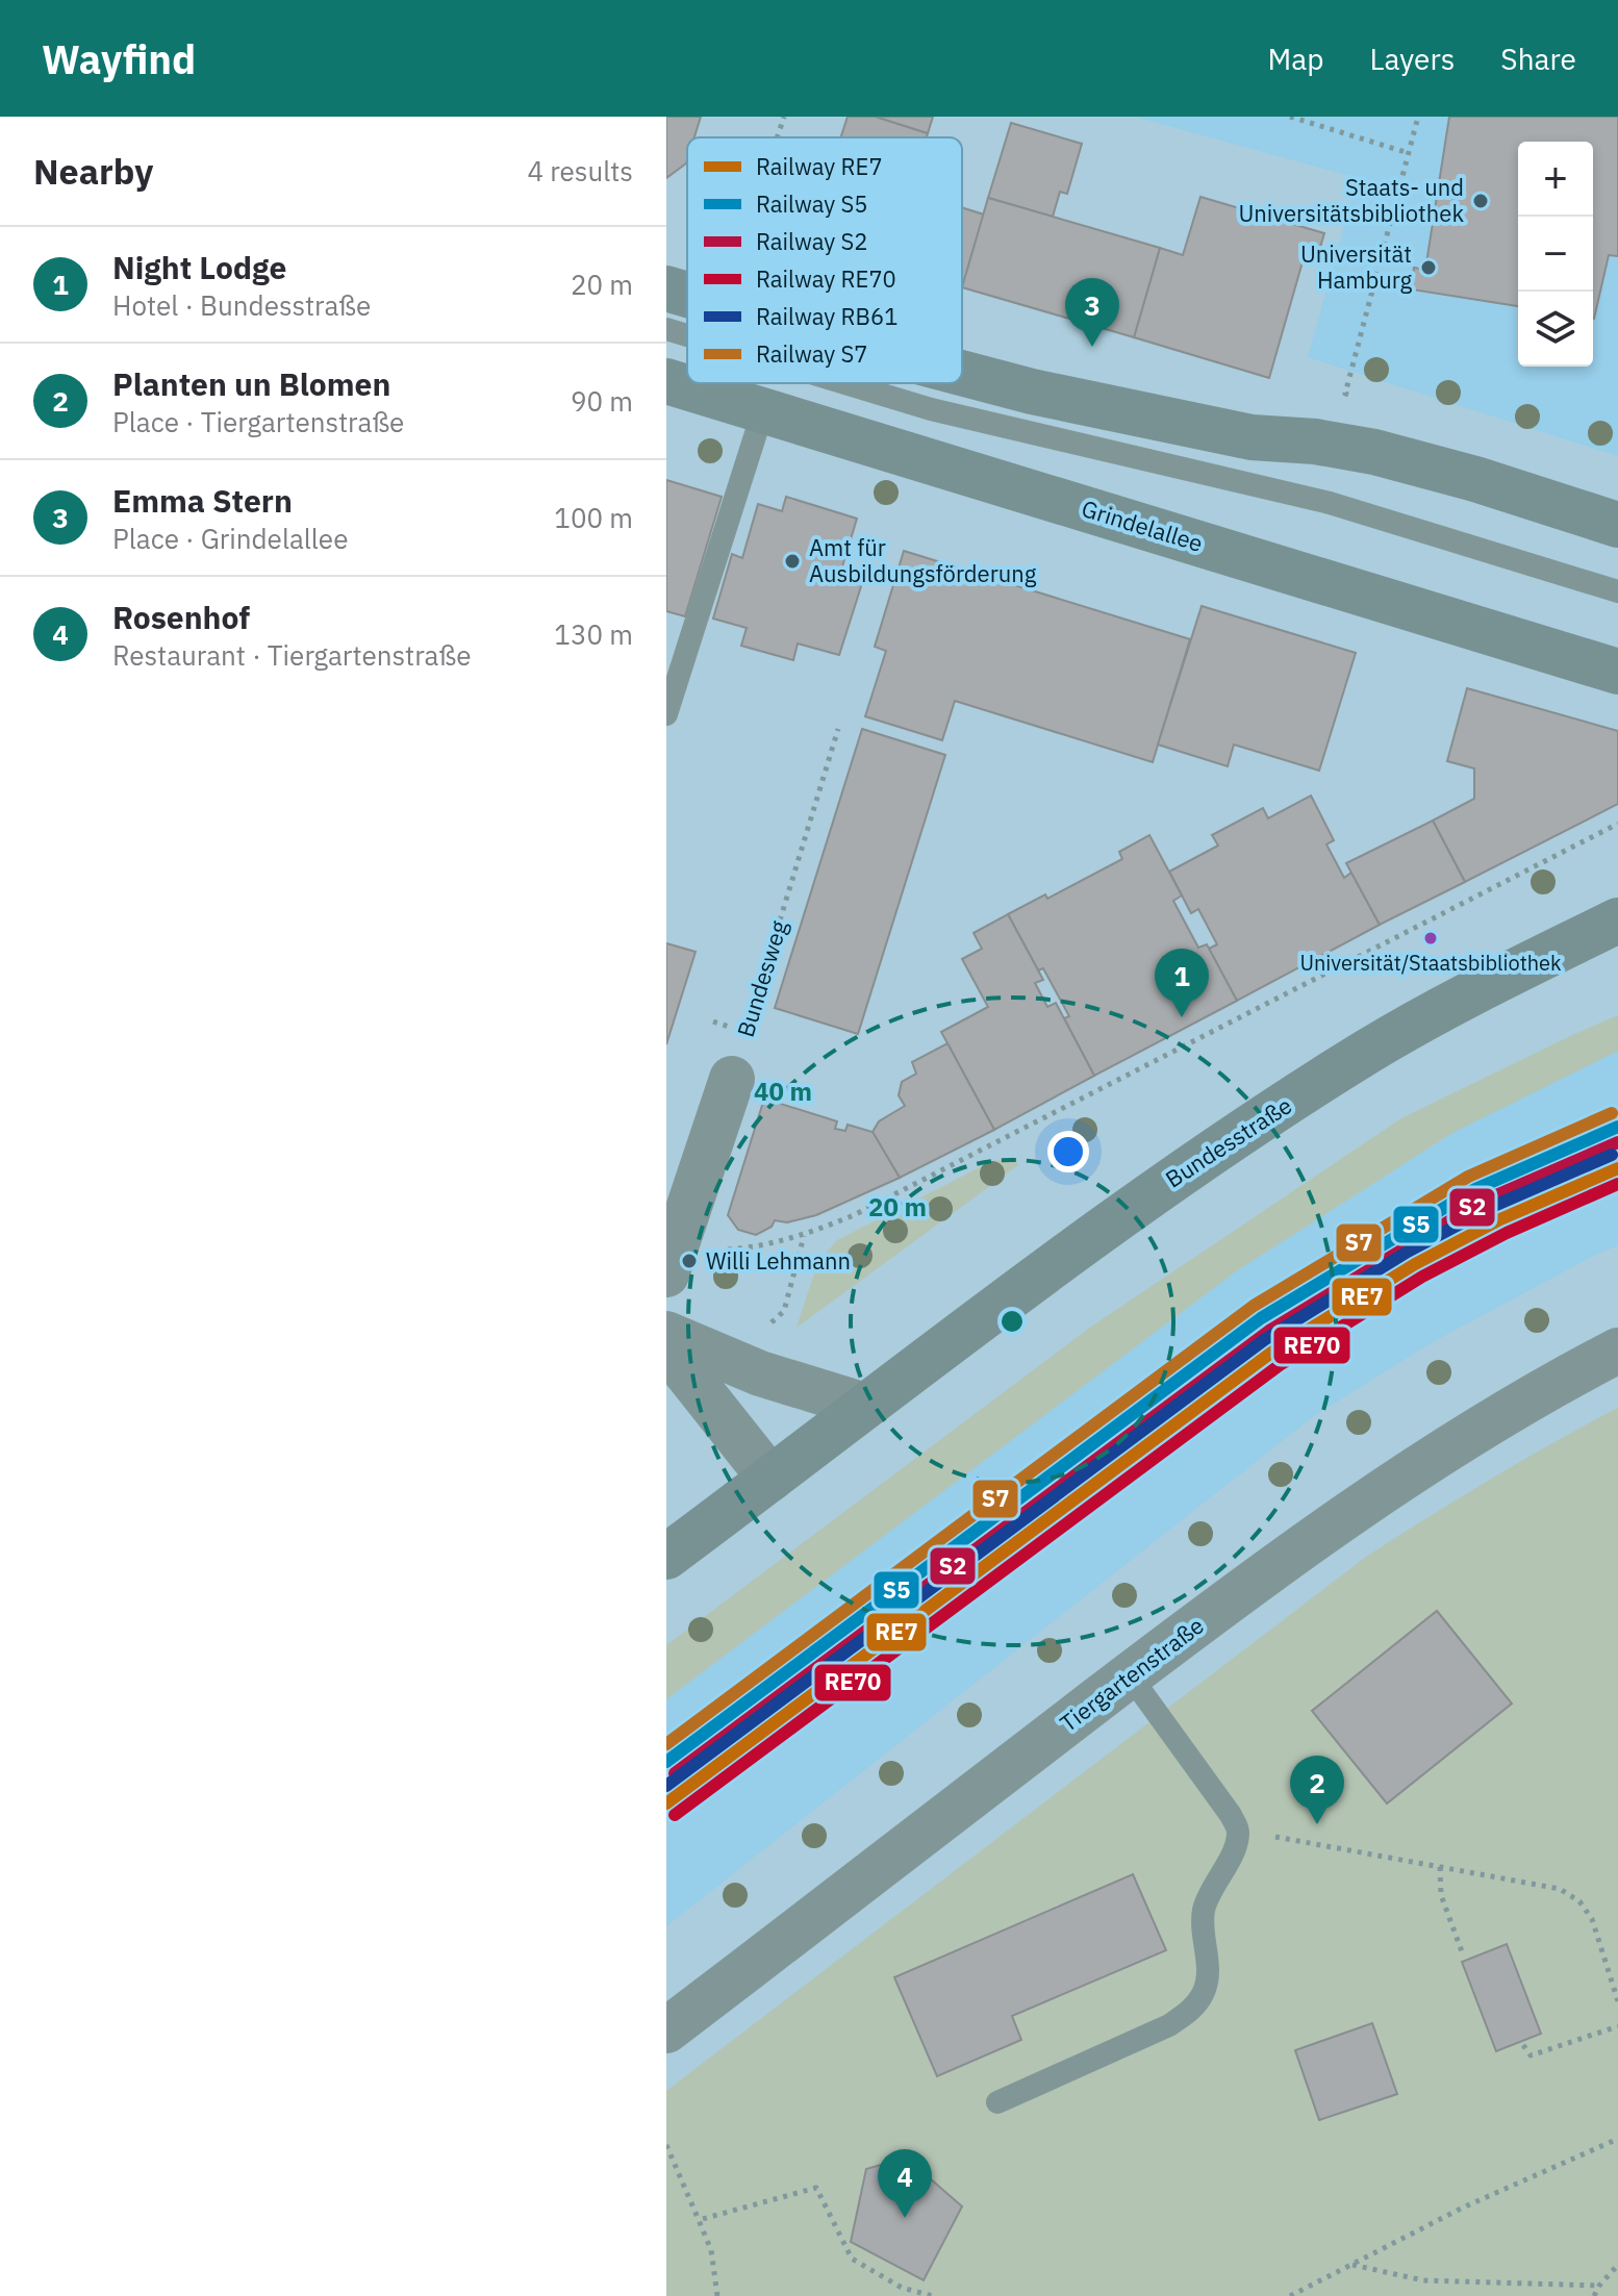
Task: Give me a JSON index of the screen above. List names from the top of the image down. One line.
{"streets":{"main road":["Grindelallee","Bundesstraße"],"street":["Tiergartenstraße"],"path":["Bundesweg"]},"places":["Staats- und Universitätsbibliothek","Universität Hamburg","Amt für Ausbildungsförderung","Universität/Staatsbibliothek","Willi Lehmann"],"lines":["rail line S7","rail line S5","rail line S2","rail line RB61","rail line RE7","rail line RE70"],"legend":["Railway RE7","Railway S5","Railway S2","Railway RE70","Railway RB61","Railway S7"],"page":{"header":"Wayfind","nav":["Map","Layers","Share"],"heading":["Nearby","4 results"],"map_buttons":["+","−"],"list":[{"mark":"1","name":"Night Lodge","note":"Hotel · Bundesstraße","value":"20 m"},{"mark":"2","name":"Planten un Blomen","note":"Place · Tiergartenstraße","value":"90 m"},{"mark":"3","name":"Emma Stern","note":"Place · Grindelallee","value":"100 m"},{"mark":"4","name":"Rosenhof","note":"Restaurant · Tiergartenstraße","value":"130 m"}],"pins":["3","1","2","4"]},"rings":["40 m","20 m"]}
